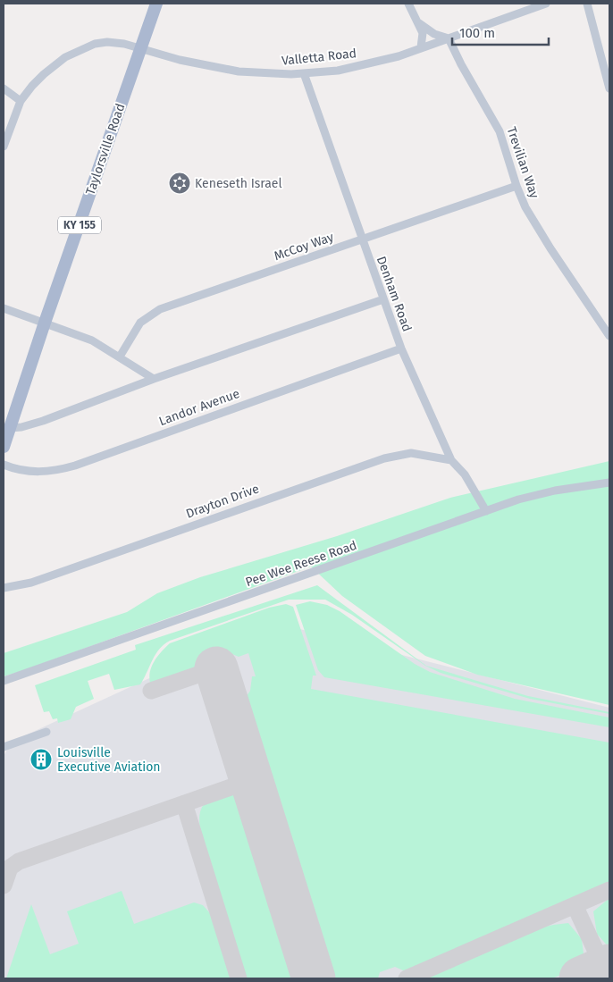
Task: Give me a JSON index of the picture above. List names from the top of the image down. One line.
{"streets":{"main road":["Taylorsville Road","KY 155"],"street":["Valletta Road","Trevilian Way","McCoy Way","Denham Road","Landor Avenue","Drayton Drive","Pee Wee Reese Road"]},"crossings":[["Valletta Road","Taylorsville Road"],["Valletta Road","Trevilian Way"],["Valletta Road","Denham Road"],["Trevilian Way","McCoy Way"],["McCoy Way","Denham Road"],["Denham Road","Landor Avenue"],["Denham Road","Drayton Drive"],["Denham Road","Pee Wee Reese Road"]],"places":{"synagogue":["Keneseth Israel"],"building":["Louisville Executive Aviation"]},"scale_bar":"100 m"}
